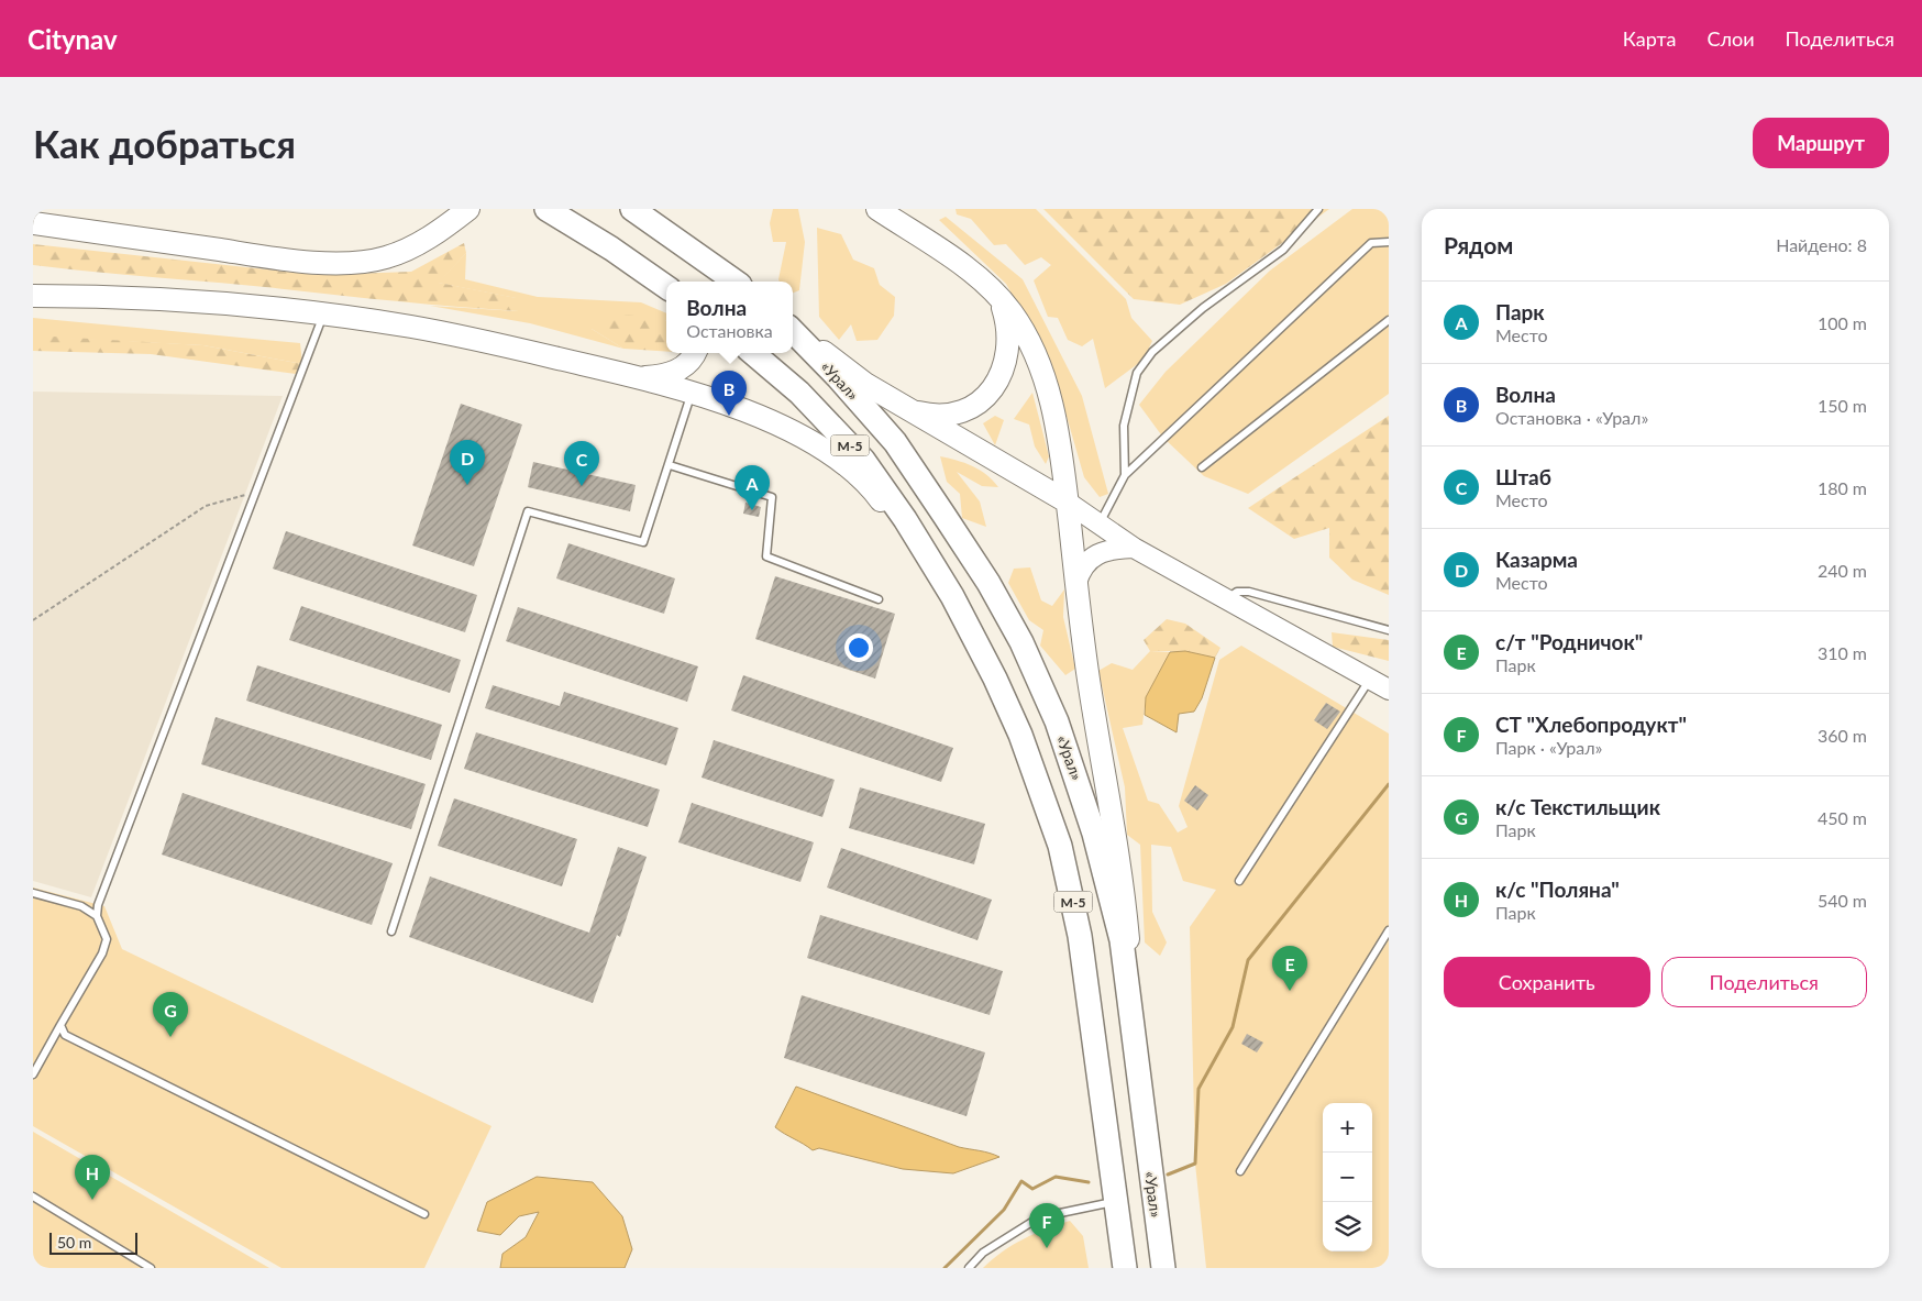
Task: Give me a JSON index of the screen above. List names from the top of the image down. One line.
{"streets":{"highway":["«Урал»","М-5"]},"scale_bar":"50 m","page":{"header":"Citynav","nav":["Карта","Слои","Поделиться"],"buttons":["Маршрут",["Сохранить","Поделиться"]],"title":"Как добраться","heading":["Рядом","Найдено: 8"],"list":[{"mark":"A","name":"Парк","note":"Место","value":"100 m"},{"mark":"B","name":"Волна","note":"Остановка · «Урал»","value":"150 m"},{"mark":"C","name":"Штаб","note":"Место","value":"180 m"},{"mark":"D","name":"Казарма","note":"Место","value":"240 m"},{"mark":"E","name":"с/т \"Родничок\"","note":"Парк","value":"310 m"},{"mark":"F","name":"СТ \"Хлебопродукт\"","note":"Парк · «Урал»","value":"360 m"},{"mark":"G","name":"к/с Текстильщик","note":"Парк","value":"450 m"},{"mark":"H","name":"к/с \"Поляна\"","note":"Парк","value":"540 m"}],"popup":["Волна","Остановка"],"pins":["B","D","C","A","E","G","H","F"],"map_buttons":["+","−"],"scale":"50 m"}}
